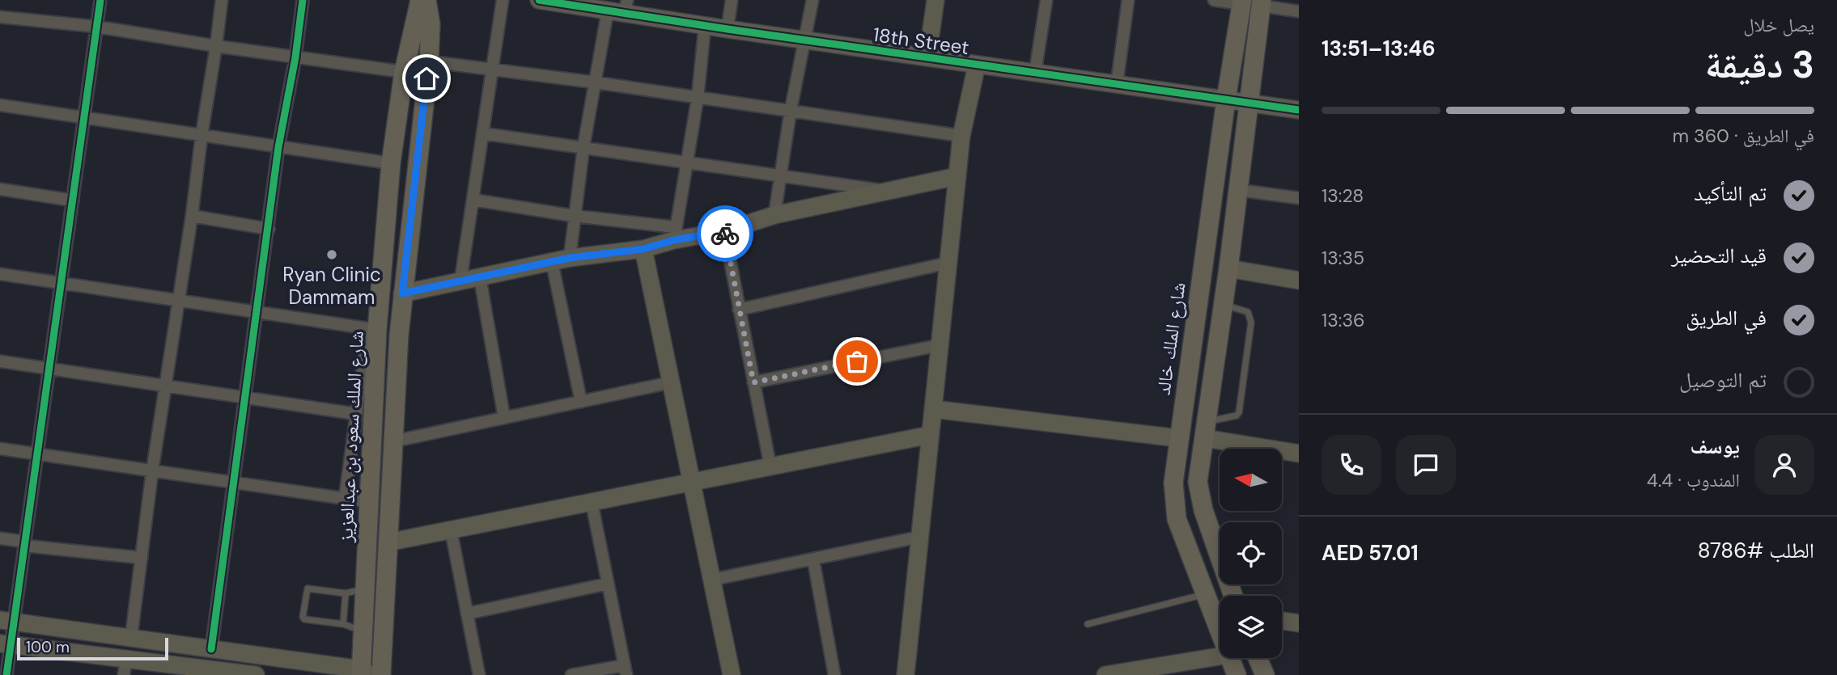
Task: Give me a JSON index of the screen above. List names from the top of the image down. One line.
{"streets":{"main road":["شارع الملك خالد","شارع الملك سعود بن عبدالعزيز"],"street":["18th Street"]},"crossings":[["18th Street","شارع الملك خالد"]],"places":["Ryan Clinic Dammam"],"scale_bar":"100 m","north":"left","page":{"heading":["3 دقيقة","يصل خلال","13:46–13:51"],"panel":["يوسف","المندوب · 4.4","الطلب #8786","AED 57.01"],"bar":"في الطريق · 360 m","list":[["تم التأكيد","13:28"],["قيد التحضير","13:35"],["في الطريق","13:36"],"تم التوصيل"],"scale":"100 m"}}
